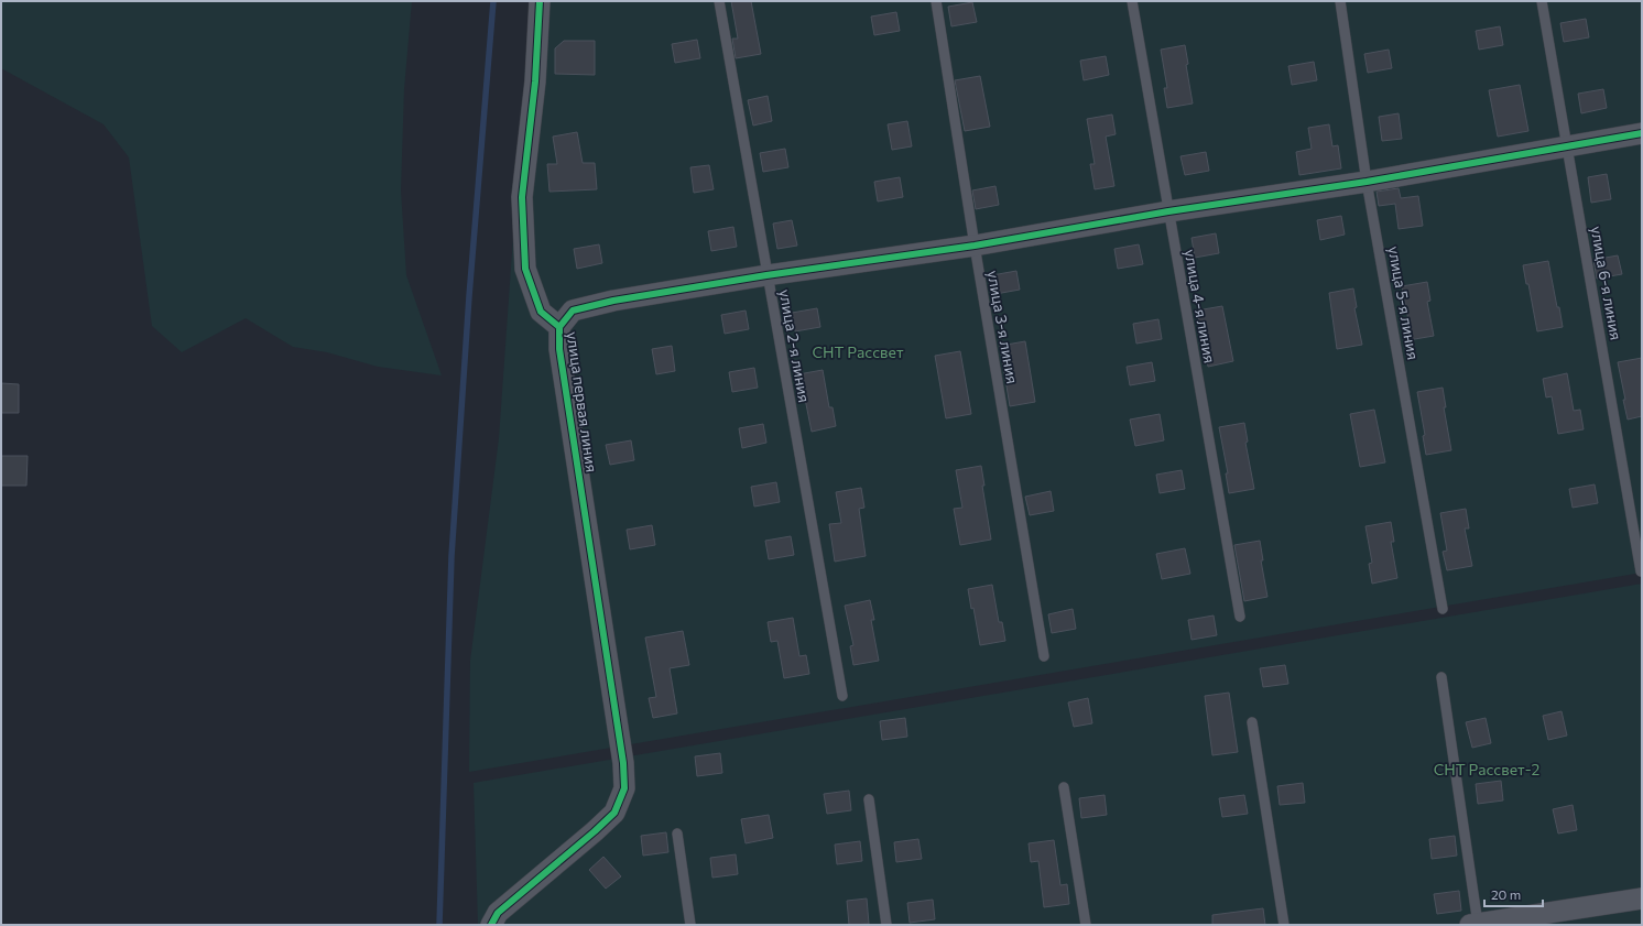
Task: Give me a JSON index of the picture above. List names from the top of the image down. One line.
{"streets":{"street":["улица первая линия"],"lane":["улица 6-я линия","улица 5-я линия","улица 4-я линия","улица 3-я линия","улица 2-я линия"]},"parks":["СНТ Рассвет","СНТ Рассвет-2"],"scale_bar":"20 m"}
